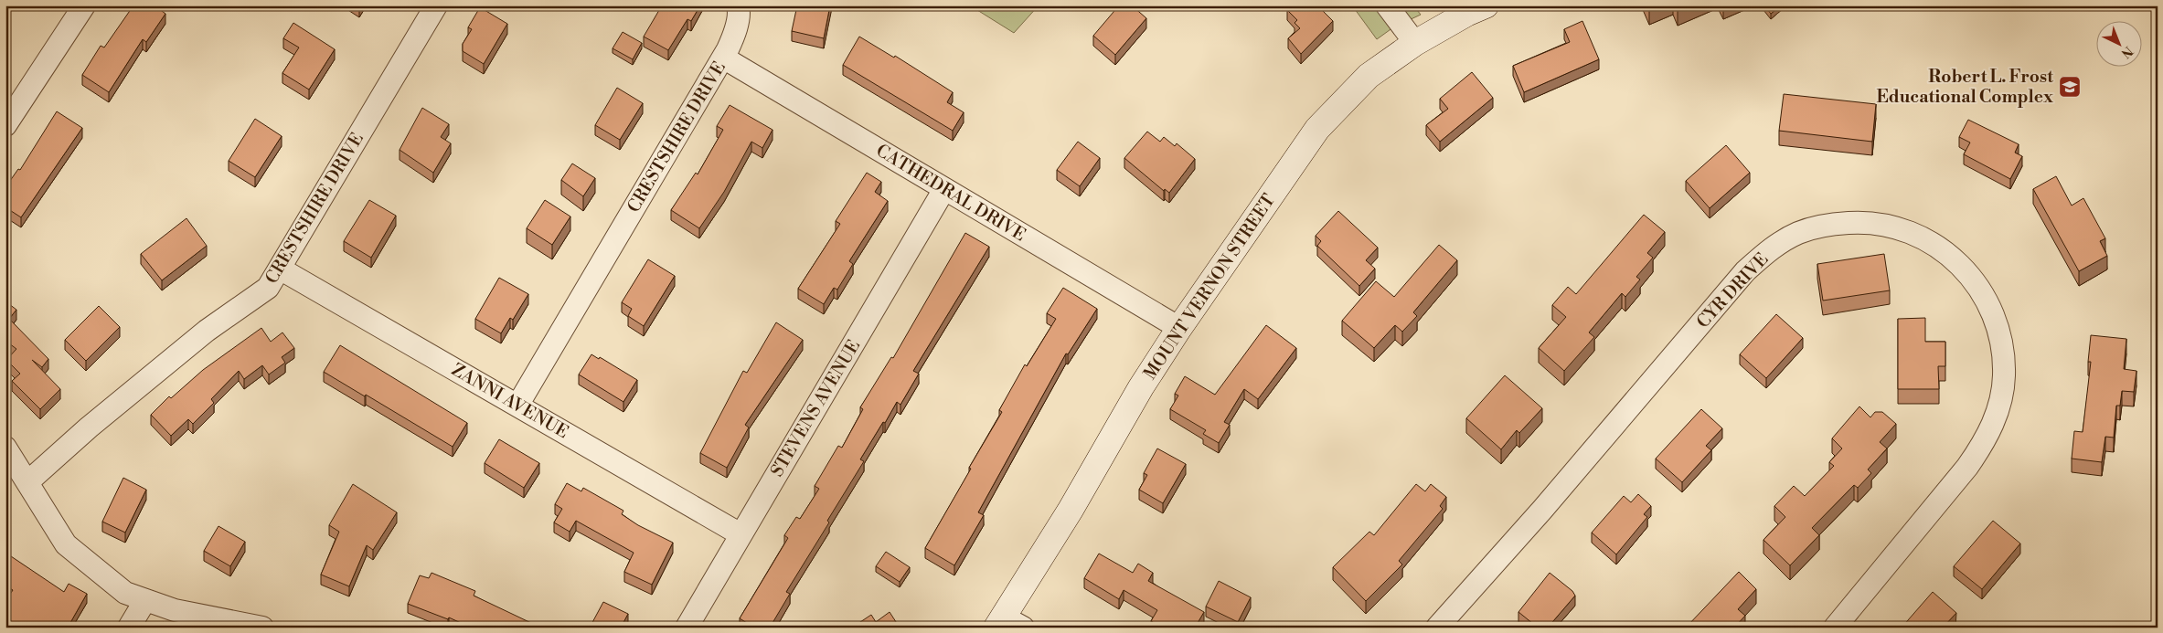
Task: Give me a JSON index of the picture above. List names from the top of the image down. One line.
{"streets":{"main road":["MOUNT VERNON STREET"],"street":["CRESTSHIRE DRIVE","CATHEDRAL DRIVE","CYR DRIVE","ZANNI AVENUE","STEVENS AVENUE"]},"crossings":[["CRESTSHIRE DRIVE","CATHEDRAL DRIVE"],["CRESTSHIRE DRIVE","ZANNI AVENUE"],["CATHEDRAL DRIVE","MOUNT VERNON STREET"],["CATHEDRAL DRIVE","STEVENS AVENUE"],["ZANNI AVENUE","STEVENS AVENUE"]],"places":{"school or university":["Robert L. Frost Educational Complex"]},"north":"bottom right"}
